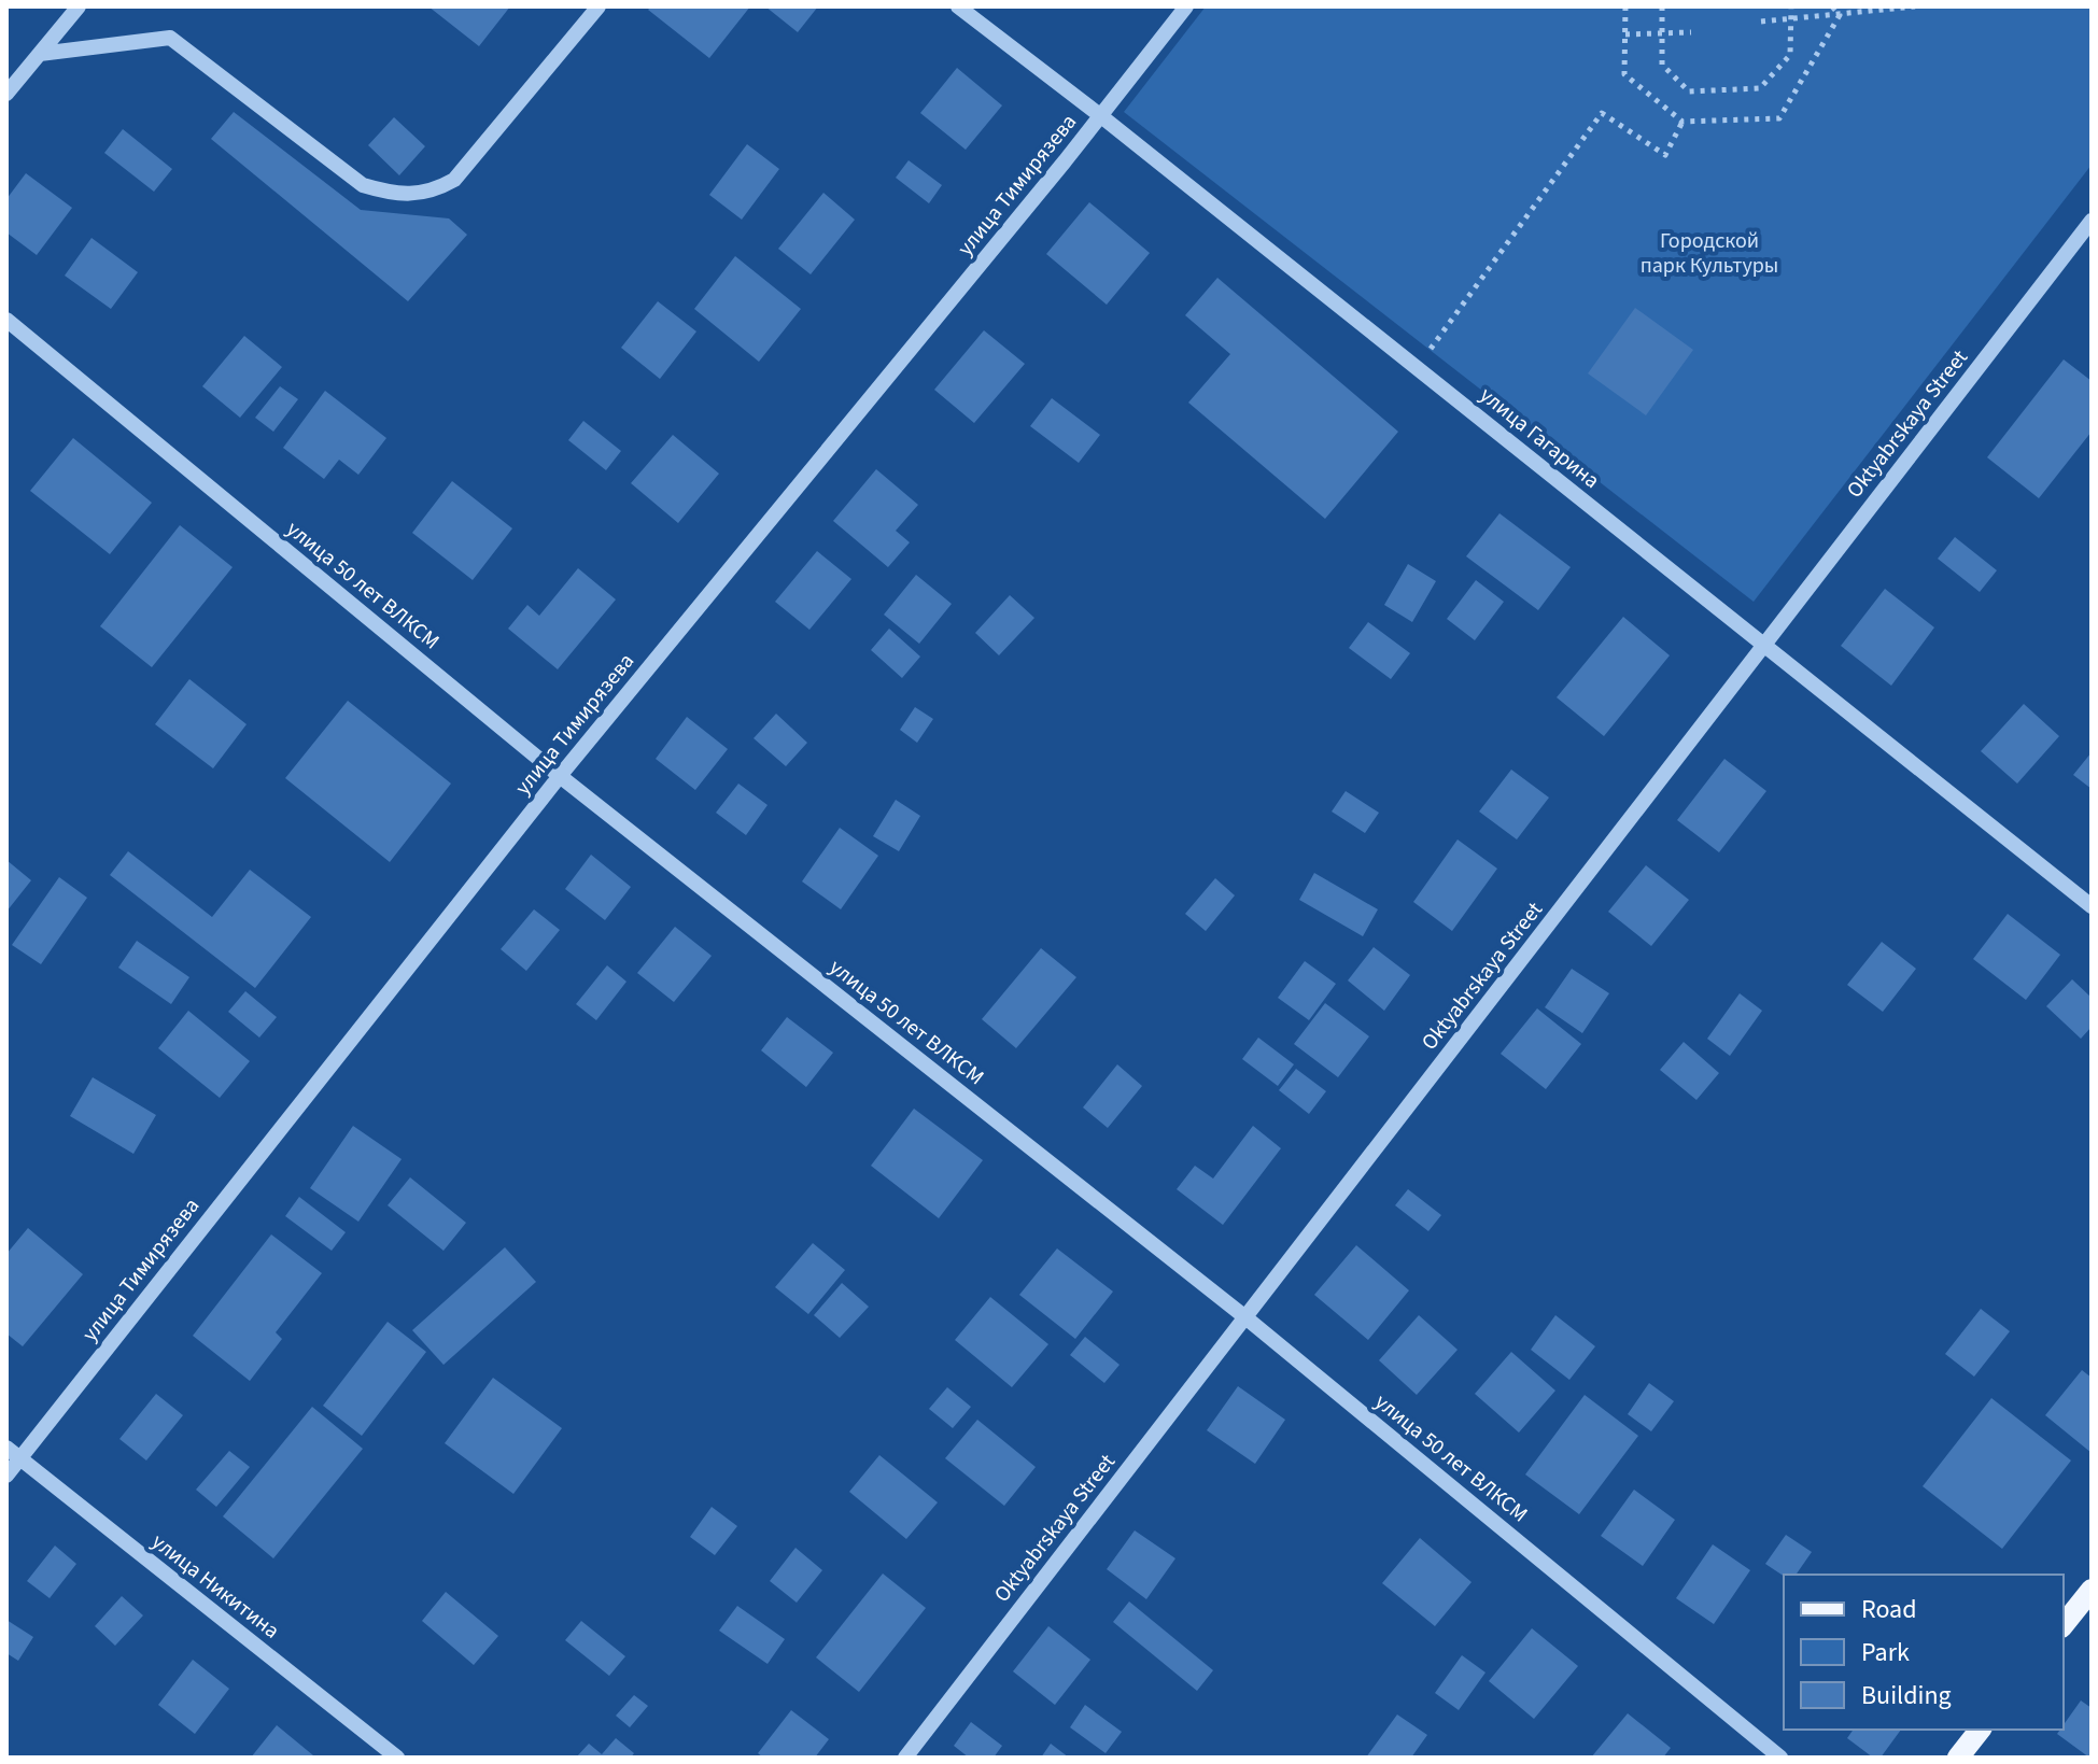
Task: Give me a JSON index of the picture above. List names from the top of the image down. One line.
{"streets":{"street":["улица Тимирязева","Oktyabrskaya Street","улица Гагарина","улица 50 лет ВЛКСМ","улица Никитина"]},"crossings":[["улица Тимирязева","улица Гагарина"],["улица Тимирязева","улица 50 лет ВЛКСМ"],["улица Тимирязева","улица Никитина"],["Oktyabrskaya Street","улица Гагарина"],["Oktyabrskaya Street","улица 50 лет ВЛКСМ"]],"parks":["Городской парк Культуры"],"legend":["Road","Park","Building"]}
